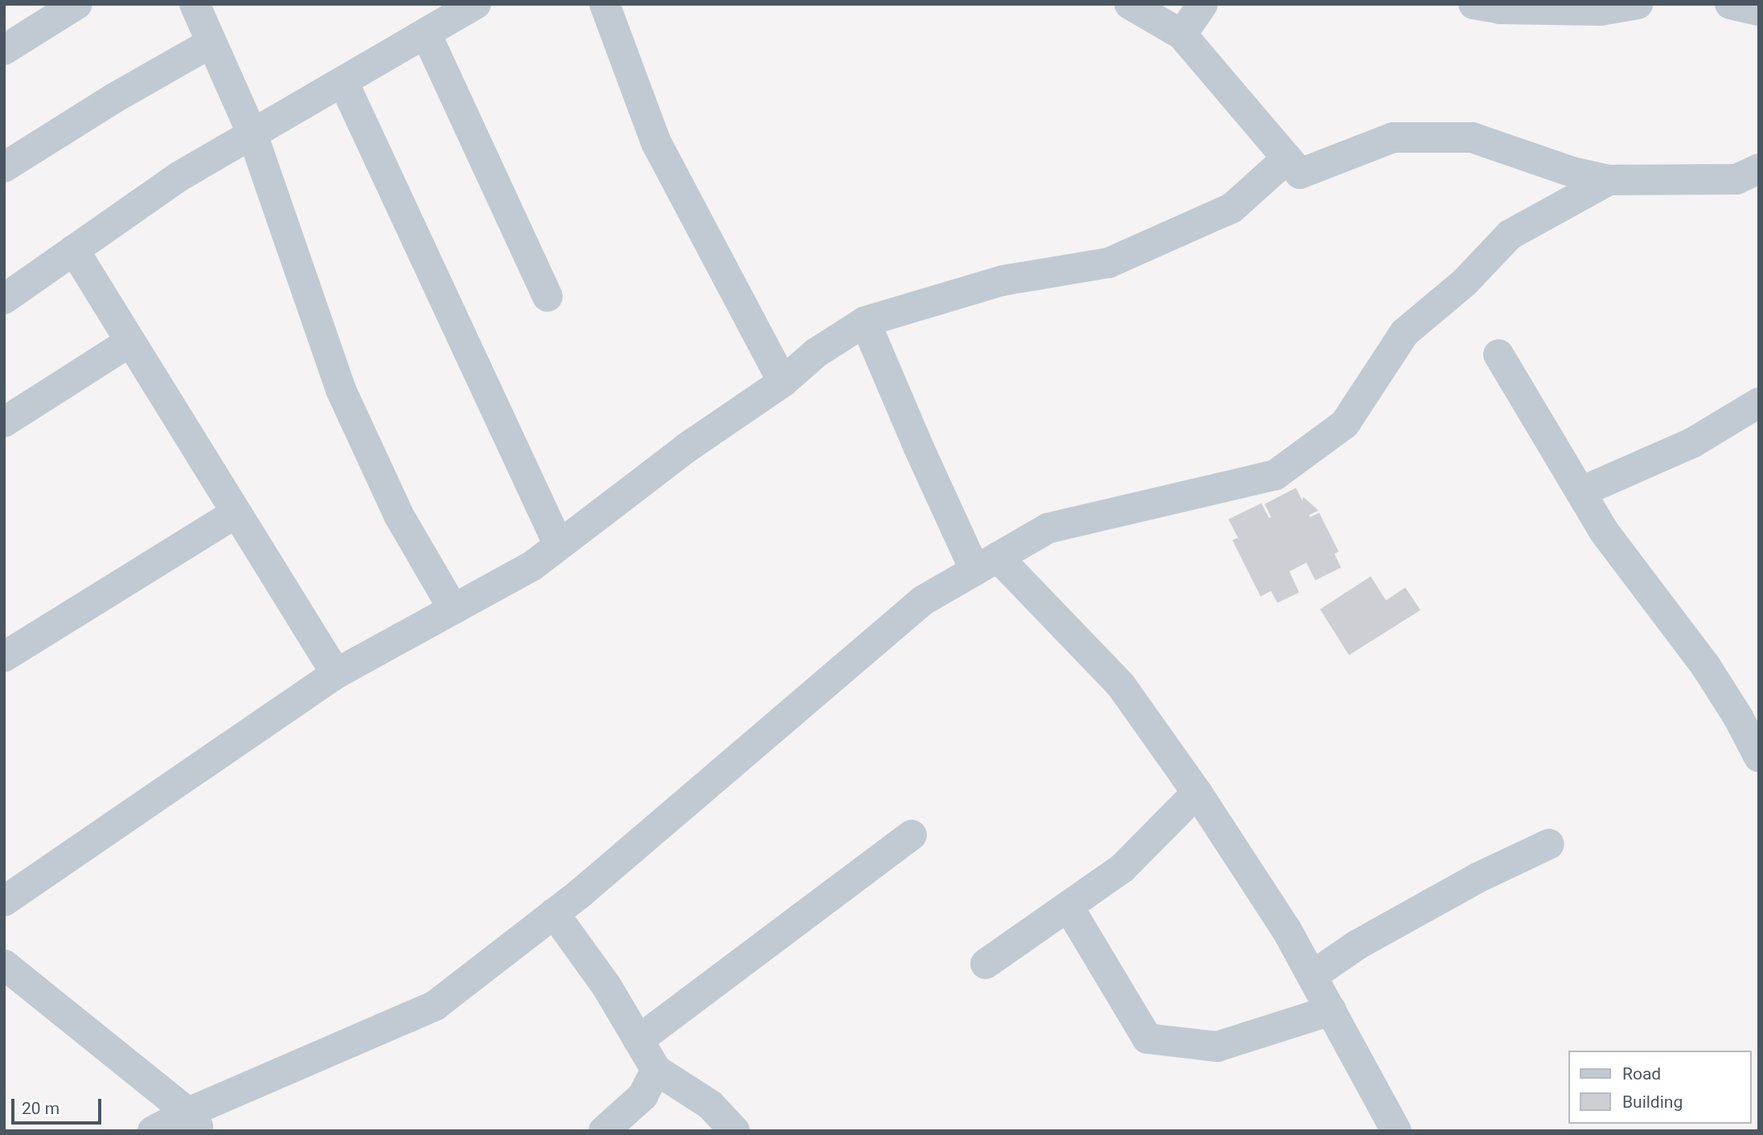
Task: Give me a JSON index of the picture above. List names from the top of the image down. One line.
{"legend":["Road","Building"],"scale_bar":"20 m"}
